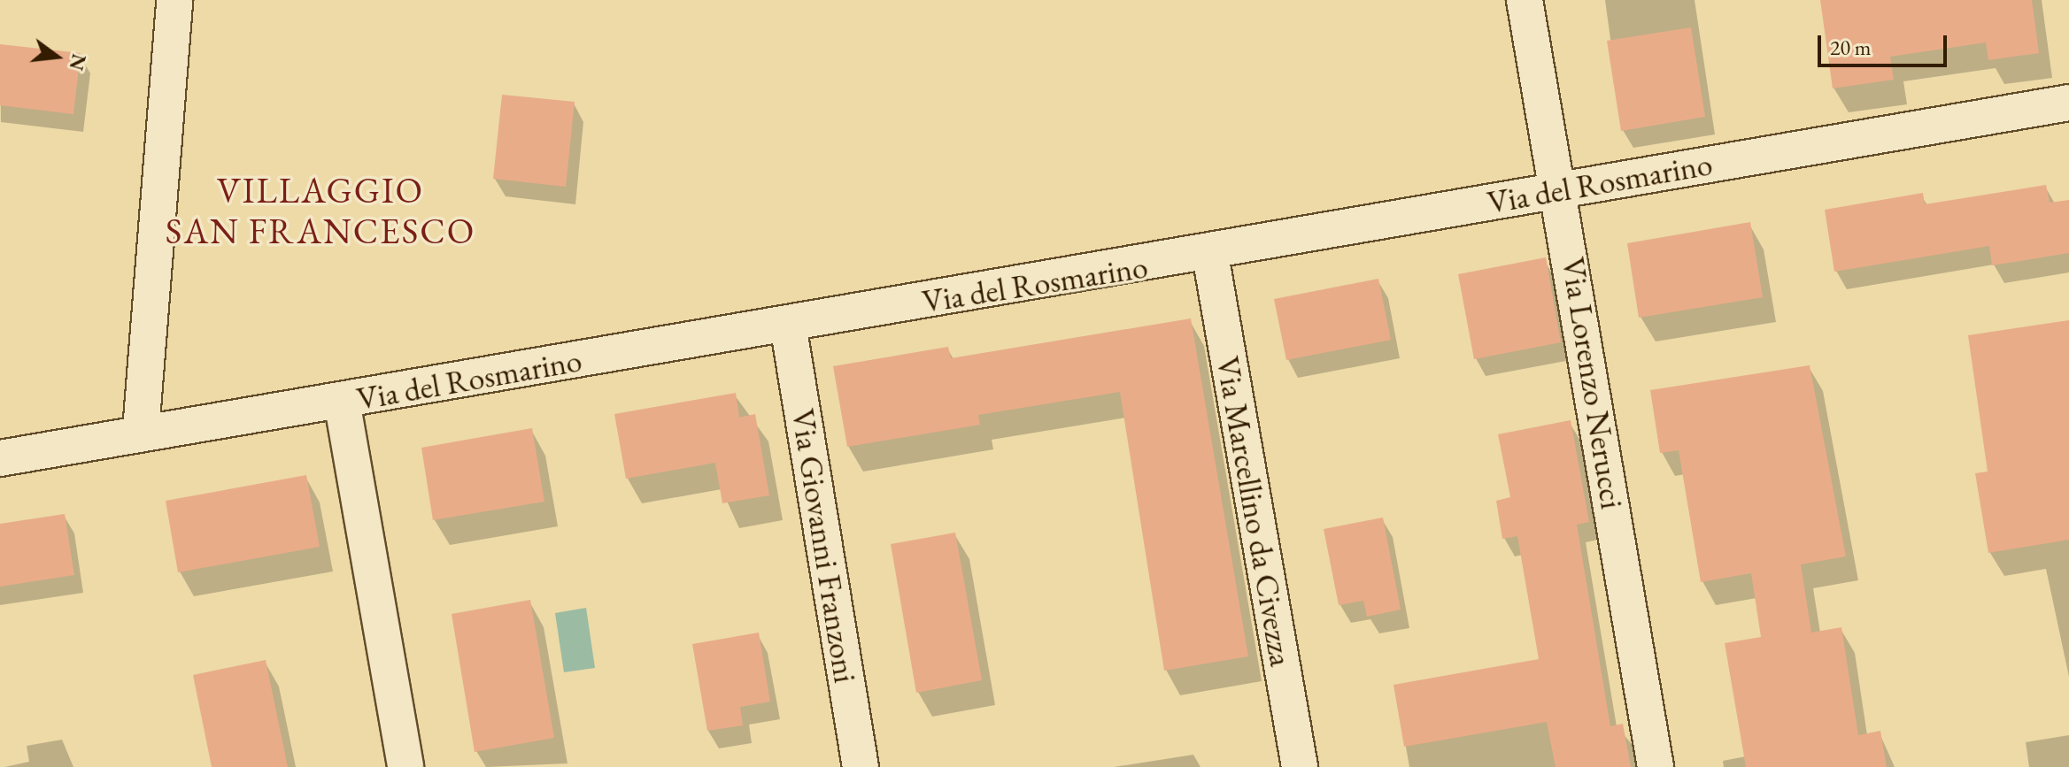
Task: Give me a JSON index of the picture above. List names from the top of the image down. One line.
{"streets":{"street":["Via del Rosmarino","Via Lorenzo Nerucci","Via Marcellino da Civezza","Via Giovanni Franzoni"]},"crossings":[["Via del Rosmarino","Via Lorenzo Nerucci"],["Via del Rosmarino","Via Marcellino da Civezza"],["Via del Rosmarino","Via Giovanni Franzoni"]],"districts":["VILLAGGIO SAN FRANCESCO"],"scale_bar":"20 m","north":"right"}
